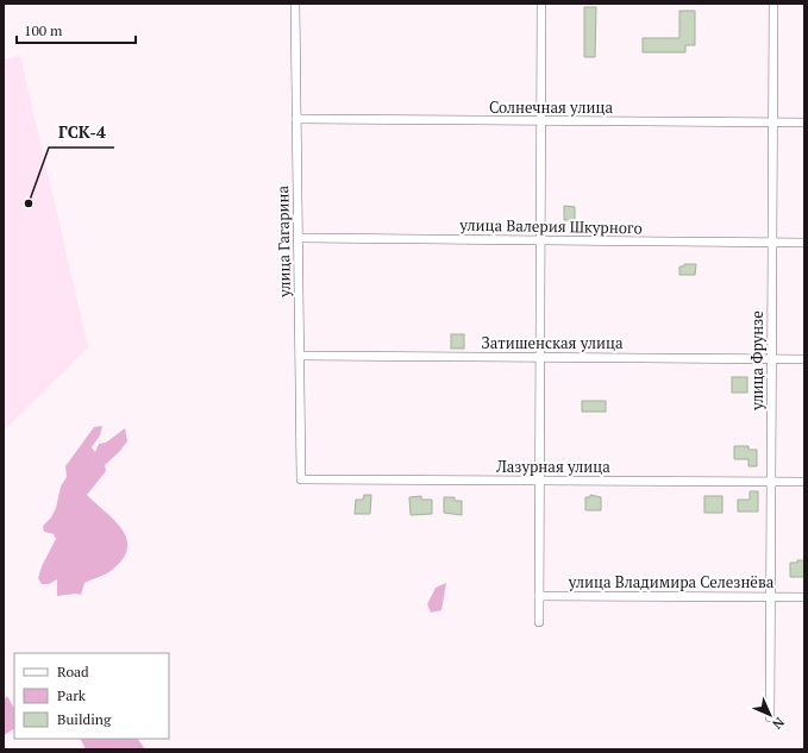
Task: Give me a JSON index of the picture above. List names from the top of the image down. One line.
{"streets":{"street":["Солнечная улица","улица Валерия Шкурного","улица Гагарина","Затишенская улица","улица Фрунзе","Лазурная улица","улица Владимира Селезнёва"]},"crossings":[["Солнечная улица","улица Гагарина"],["Солнечная улица","улица Фрунзе"],["улица Валерия Шкурного","улица Гагарина"],["улица Валерия Шкурного","улица Фрунзе"],["улица Гагарина","Затишенская улица"],["улица Гагарина","Лазурная улица"],["Затишенская улица","улица Фрунзе"],["улица Фрунзе","Лазурная улица"],["улица Фрунзе","улица Владимира Селезнёва"]],"places":["ГСК-4"],"legend":["Road","Park","Building"],"scale_bar":"100 m","north":"bottom right"}
